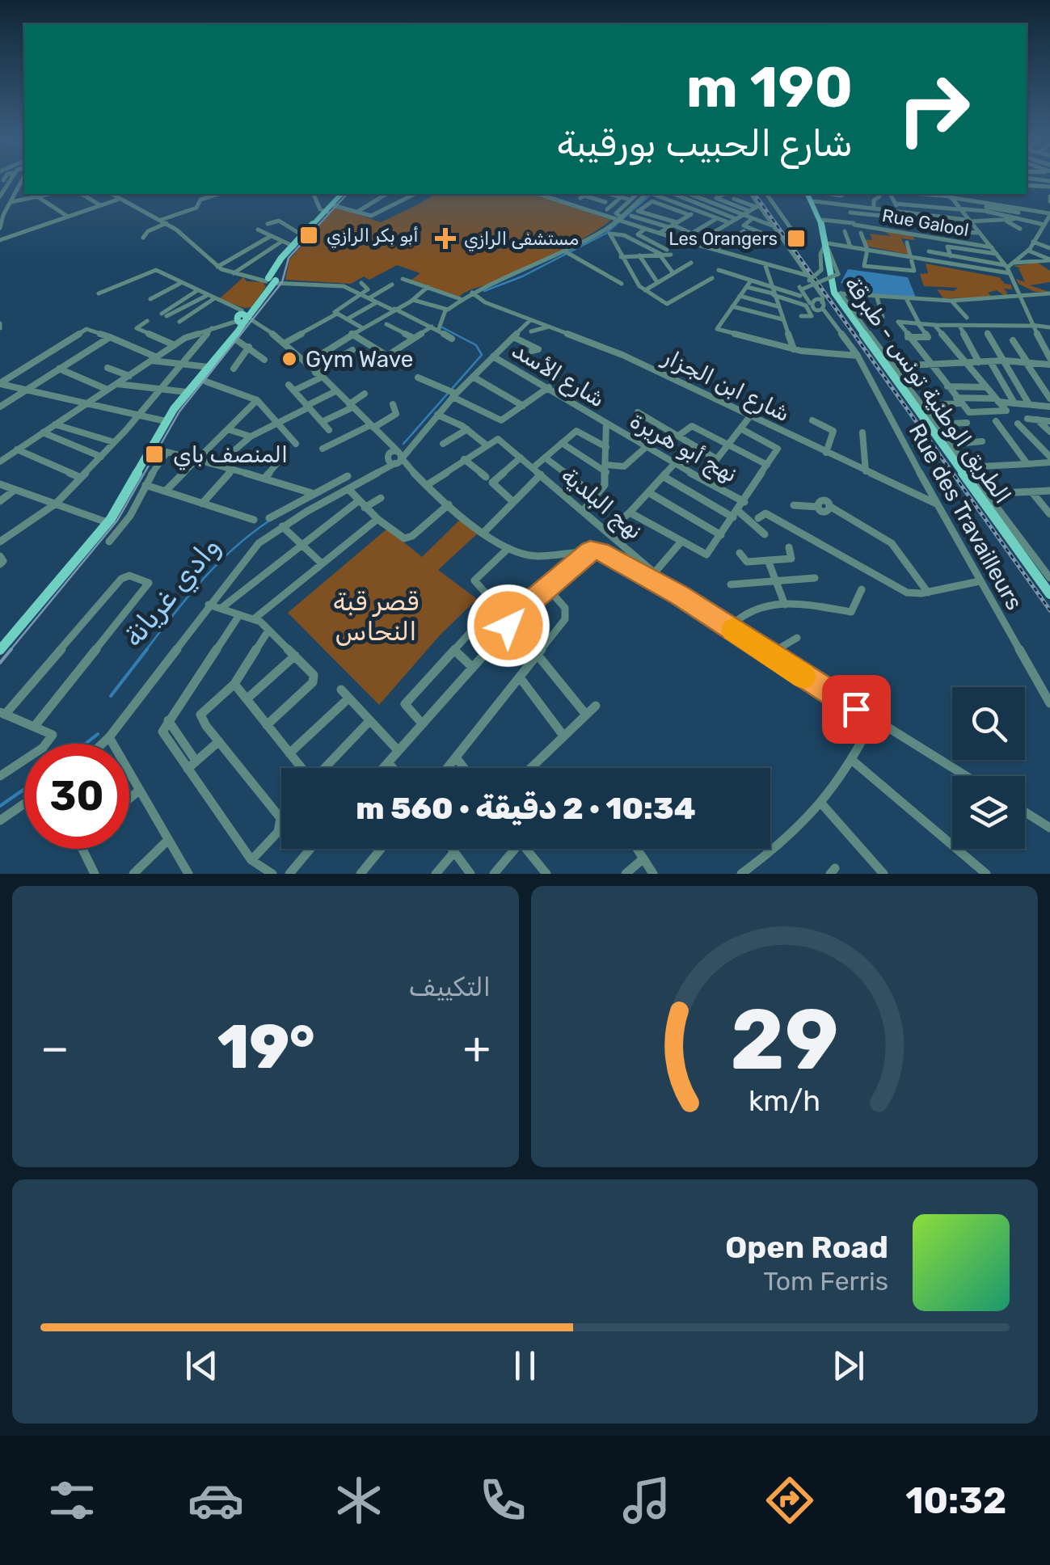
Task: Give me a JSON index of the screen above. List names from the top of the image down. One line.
{"streets":{"main road":["الطريق الوطنية تونس - طبرقة"],"street":["Rue Galool","شارع الأسد","شارع ابن الجزار","نهج أبو هريرة","نهج البلدية","Rue des Travailleurs"]},"crossings":[["Rue Galool","الطريق الوطنية تونس - طبرقة"],["شارع الأسد","نهج أبو هريرة"],["شارع ابن الجزار","Rue des Travailleurs"]],"water":["وادي غريانة"],"parks":["قصر قبة النحاس"],"places":{"transit":["أبو بكر الرازي","Les Orangers","المنصف باي"],"health":["مستشفى الرازي"],"other":["Gym Wave"]},"page":{"turn":["190 m","شارع الحبيب بورقيبة"],"limit":"30","trip":"10:34 · 2 دقيقة · 560 m","tile":"التكييف","heat":["−","19°","+"],"song":["Open Road","Tom Ferris"],"tabs":"10:32","gauge":["29","km/h"]}}
